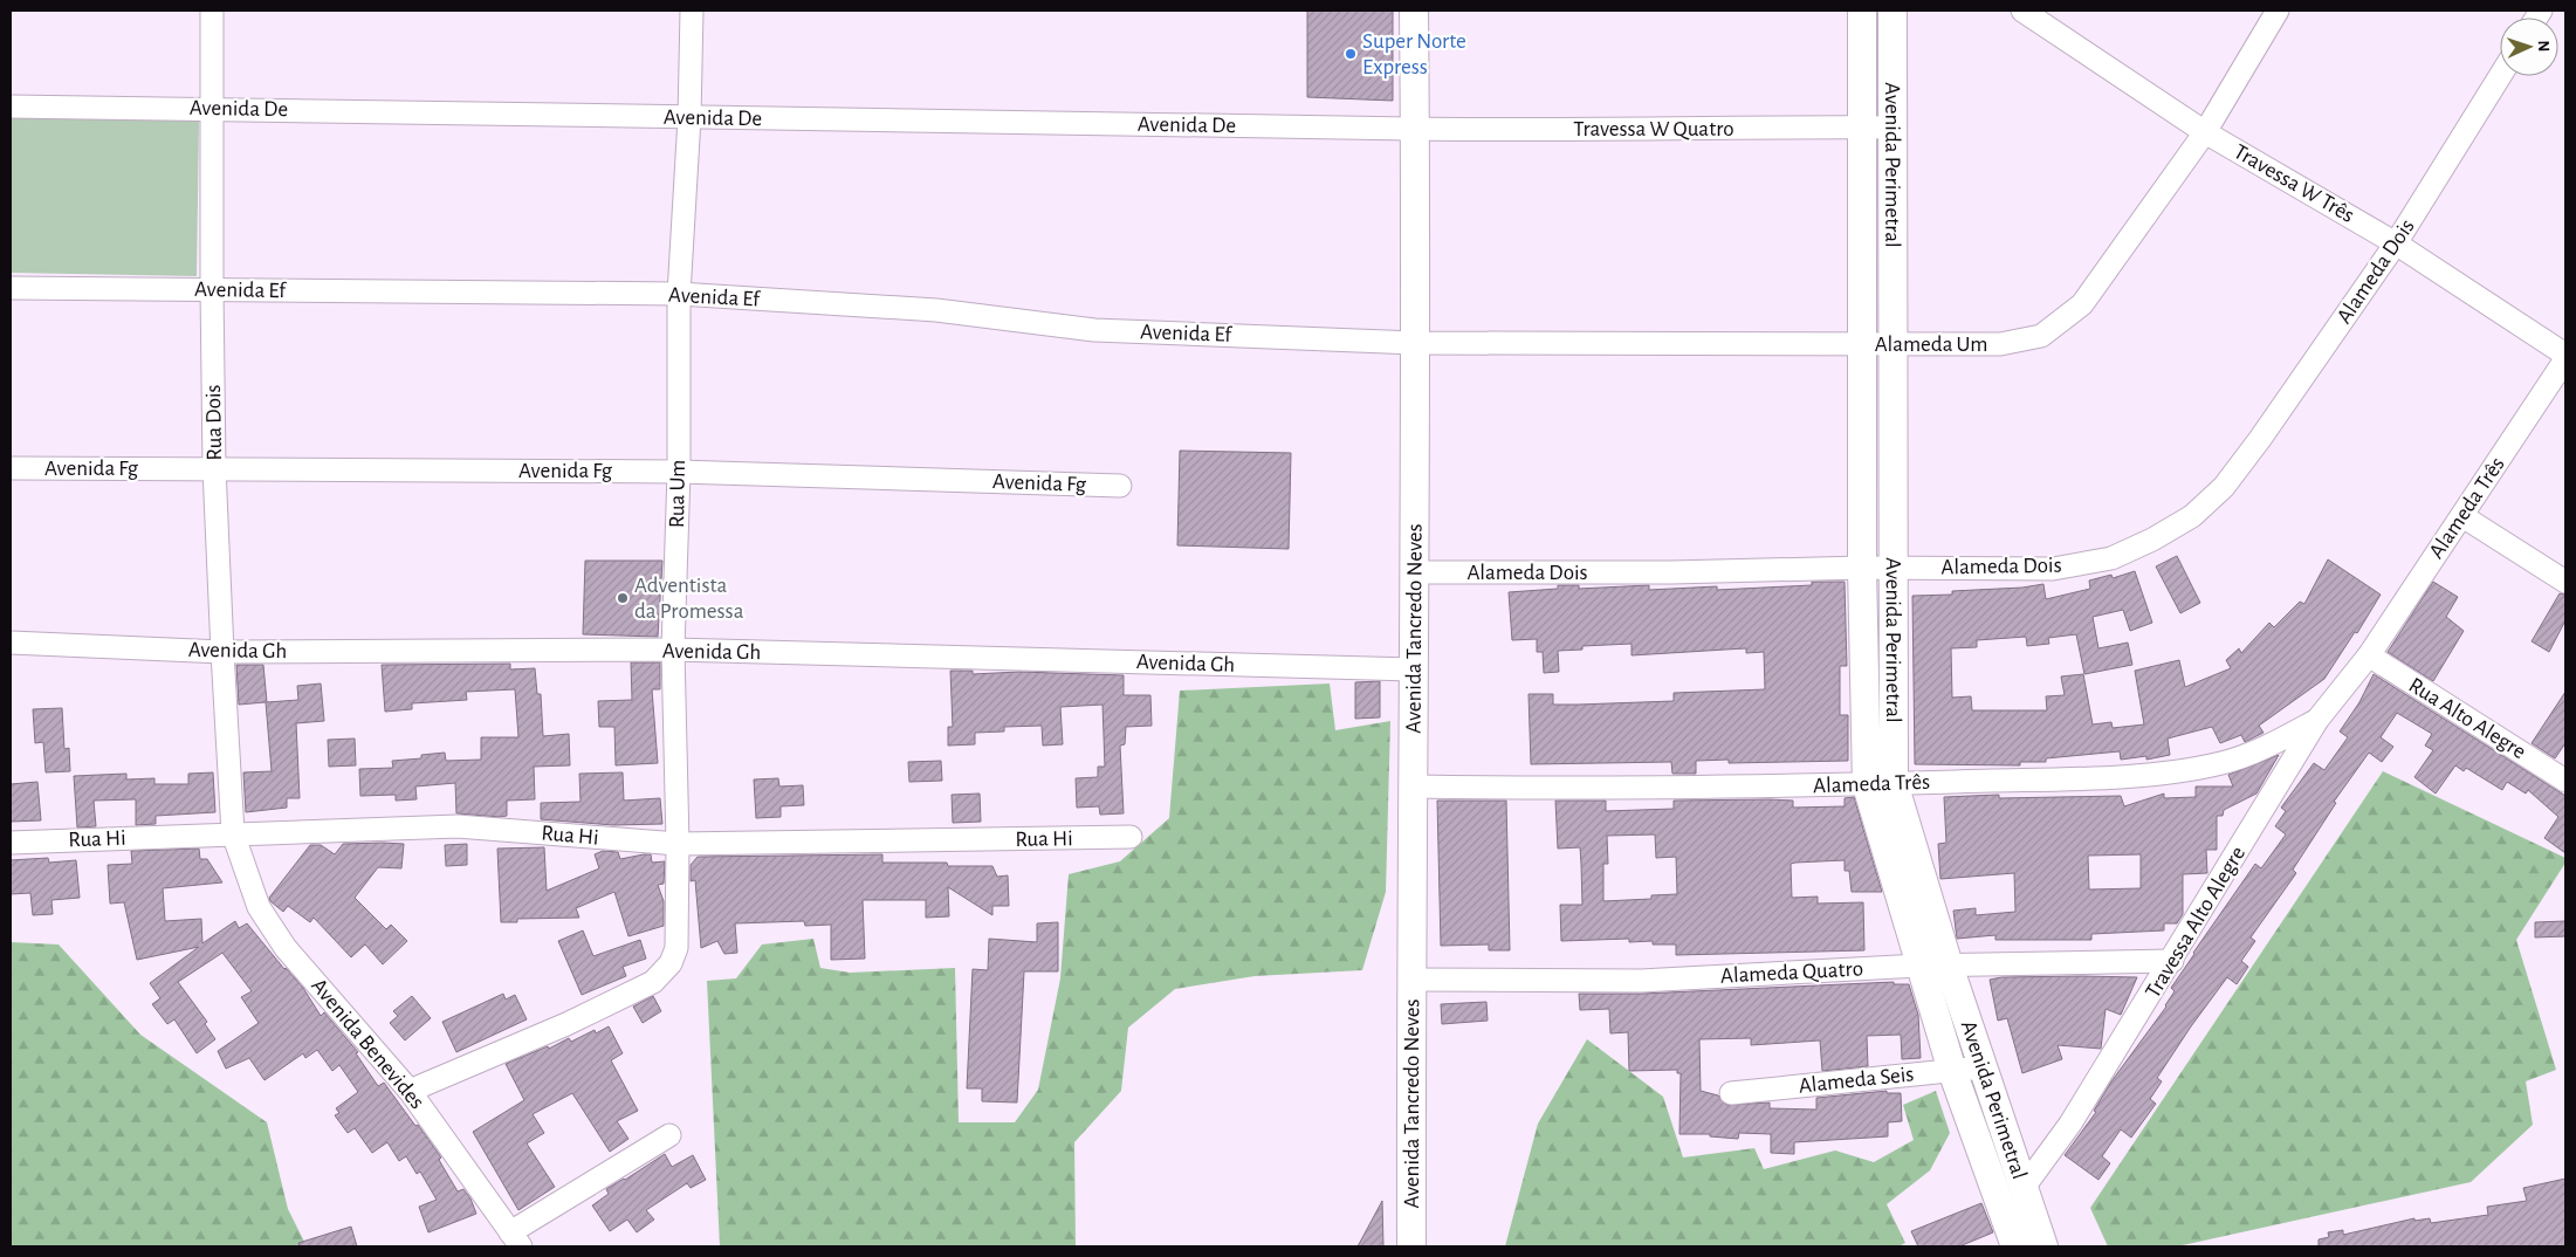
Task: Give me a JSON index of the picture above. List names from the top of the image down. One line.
{"streets":{"street":["Avenida De","Travessa W Quatro","Avenida Perimetral","Travessa W Três","Alameda Dois","Avenida Ef","Alameda Um","Rua Dois","Avenida Fg","Rua Um","Alameda Três","Avenida Tancredo Neves","Avenida Gh","Rua Alto Alegre","Rua Hi","Travessa Alto Alegre","Alameda Quatro","Avenida Benevides","Alameda Seis"]},"crossings":[["Avenida De","Travessa W Quatro"],["Avenida De","Rua Dois"],["Avenida De","Rua Um"],["Avenida De","Avenida Tancredo Neves"],["Travessa W Quatro","Avenida Perimetral"],["Travessa W Quatro","Avenida Tancredo Neves"],["Avenida Perimetral","Alameda Dois"],["Avenida Perimetral","Alameda Um"],["Avenida Perimetral","Alameda Três"],["Avenida Perimetral","Travessa Alto Alegre"],["Avenida Perimetral","Alameda Quatro"],["Avenida Perimetral","Alameda Seis"],["Travessa W Três","Alameda Dois"],["Travessa W Três","Alameda Um"],["Travessa W Três","Alameda Três"],["Alameda Dois","Avenida Tancredo Neves"],["Avenida Ef","Alameda Um"],["Avenida Ef","Rua Dois"],["Avenida Ef","Rua Um"],["Avenida Ef","Avenida Tancredo Neves"],["Alameda Um","Avenida Tancredo Neves"],["Rua Dois","Avenida Fg"],["Rua Dois","Avenida Gh"],["Rua Dois","Rua Hi"],["Rua Dois","Avenida Benevides"],["Avenida Fg","Rua Um"],["Rua Um","Avenida Gh"],["Rua Um","Rua Hi"],["Rua Um","Avenida Benevides"],["Alameda Três","Avenida Tancredo Neves"],["Alameda Três","Rua Alto Alegre"],["Alameda Três","Travessa Alto Alegre"],["Avenida Tancredo Neves","Avenida Gh"],["Avenida Tancredo Neves","Alameda Quatro"],["Rua Alto Alegre","Travessa Alto Alegre"],["Rua Hi","Avenida Benevides"],["Travessa Alto Alegre","Alameda Quatro"]],"places":["Super Norte Express","Adventista da Promessa"],"north":"right"}
